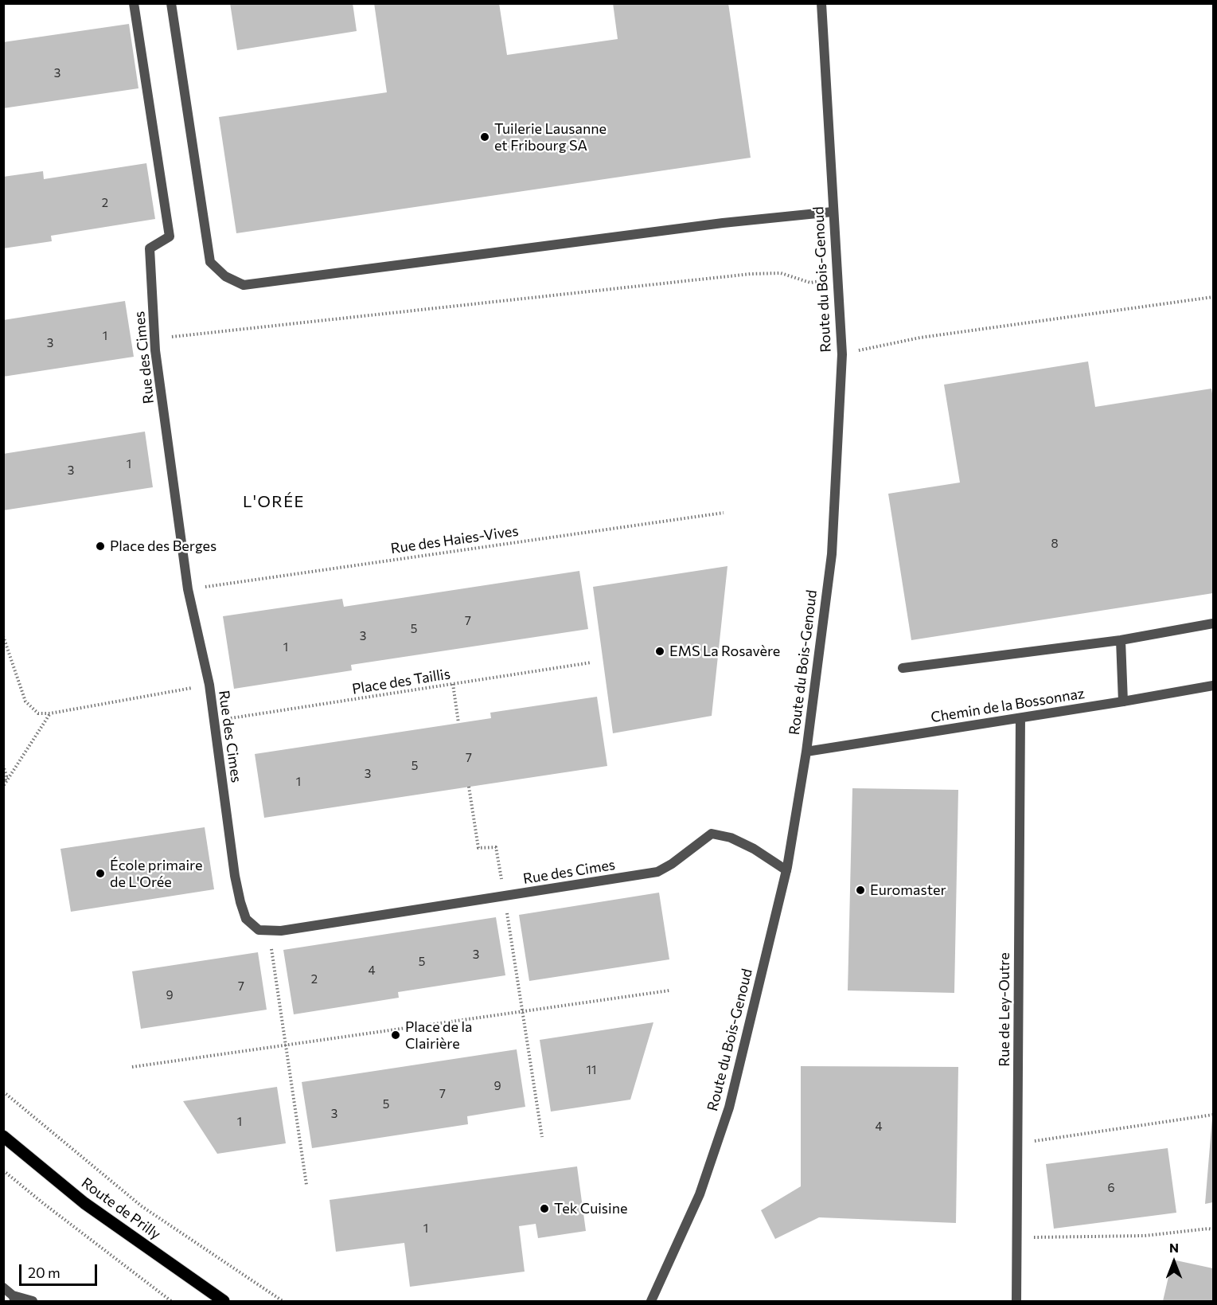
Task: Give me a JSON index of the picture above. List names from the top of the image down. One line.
{"streets":{"main road":["Route de Prilly"],"street":["Route du Bois-Genoud","Rue des Cimes","Chemin de la Bossonnaz","Rue de Ley-Outre"],"path":["Rue des Haies-Vives","Place des Taillis"]},"crossings":[["Route du Bois-Genoud","Rue des Cimes"],["Route du Bois-Genoud","Chemin de la Bossonnaz"],["Rue des Cimes","Rue des Haies-Vives"],["Rue des Cimes","Place des Taillis"],["Chemin de la Bossonnaz","Rue de Ley-Outre"]],"districts":["L'ORÉE"],"places":["Tuilerie Lausanne et Fribourg SA","Place des Berges","EMS La Rosavère","École primaire de L'Orée","Euromaster","Place de la Clairière","Tek Cuisine"],"house_numbers":["3","2","1","3","1","3","8","7","5","3","1","7","5","3","1","3","5","4","2","7","9","11","9","7","5","3","1","4","6","1"],"scale_bar":"20 m","north":"top"}
